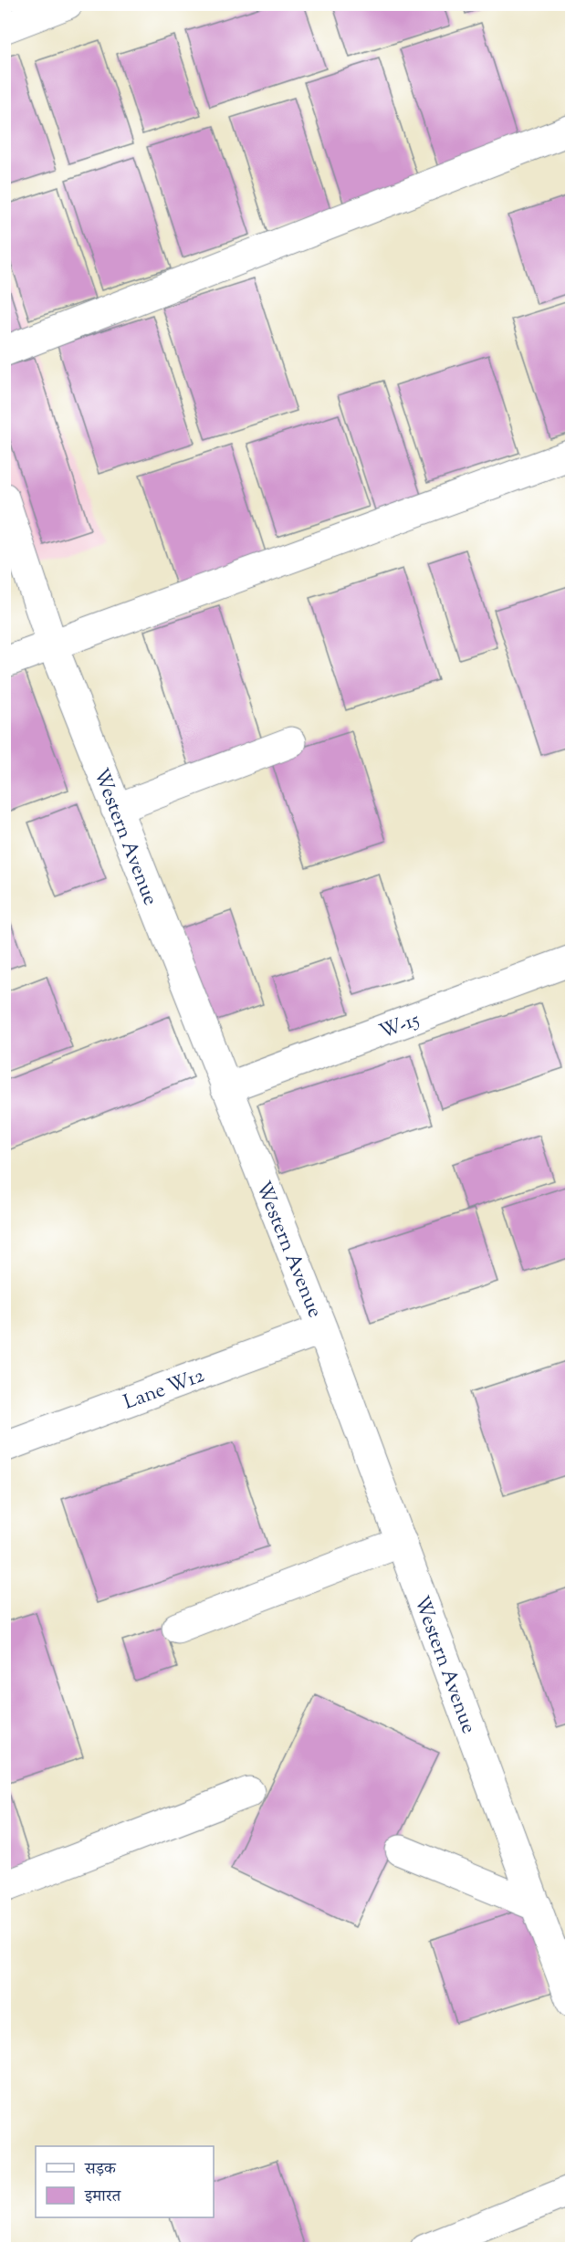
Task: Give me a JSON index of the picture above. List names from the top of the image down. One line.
{"streets":{"street":["Western Avenue","W-15","Lane W12"]},"crossings":[["Western Avenue","W-15"],["Western Avenue","Lane W12"]],"legend":["सड़क","इमारत"]}
